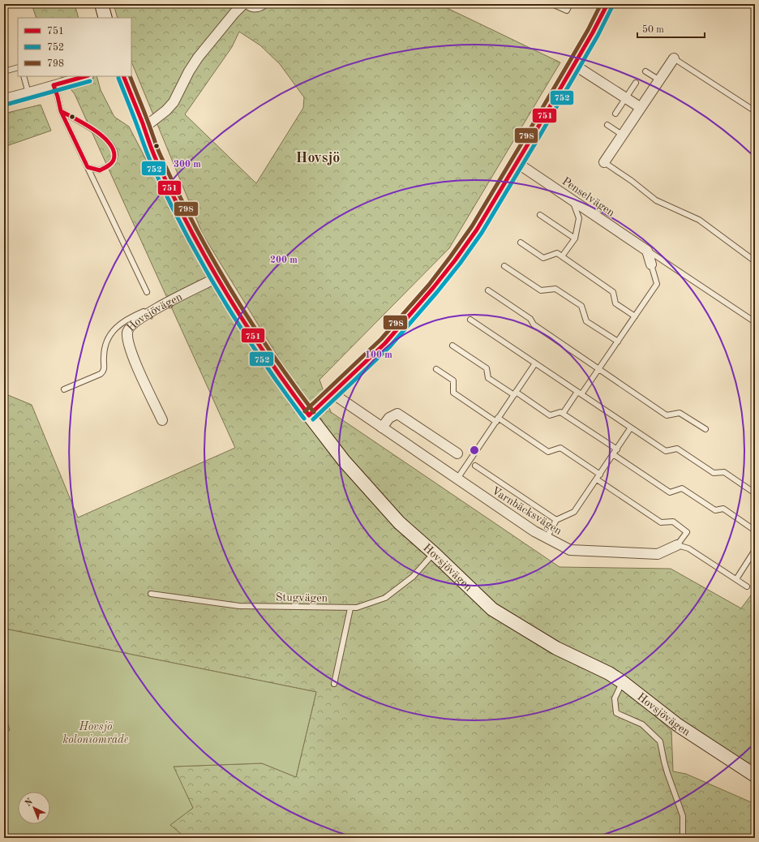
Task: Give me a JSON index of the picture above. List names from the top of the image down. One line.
{"streets":{"street":["Penselvägen","Hovsjövägen","Varnbäcksvägen"],"lane":["Stugvägen"]},"crossings":[["Hovsjövägen","Stugvägen"]],"districts":["Hovsjö"],"parks":["Hovsjö koloniområde"],"lines":["transit line 751","transit line 798","transit line 752"],"legend":["751","752","798"],"scale_bar":"50 m","north":"top left","rings":["300 m","200 m","100 m"]}
